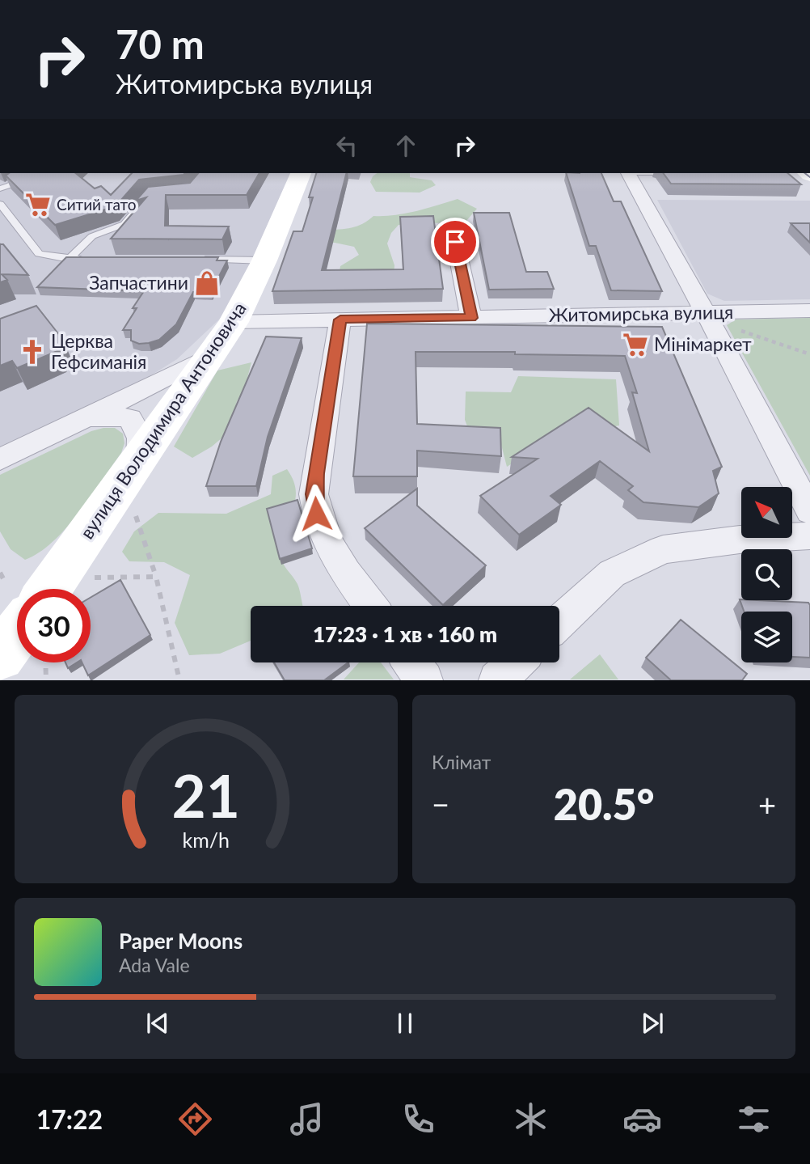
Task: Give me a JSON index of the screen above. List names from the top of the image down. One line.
{"streets":{"main road":["вулиця Володимира Антоновича"],"street":["Житомирська вулиця"]},"crossings":[["Житомирська вулиця","вулиця Володимира Антоновича"]],"places":{"supermarket":["Ситий тато","Мінімаркет"],"shop":["Запчастини"],"church":["Церква Гефсиманія"]},"north":"top left","page":{"turn":["70 m","Житомирська вулиця"],"limit":"30","trip":"17:23 · 1 хв · 160 m","tile":"Клімат","heat":["−","20.5°","+"],"song":["Paper Moons","Ada Vale"],"tabs":"17:22","gauge":["21","km/h"]}}
